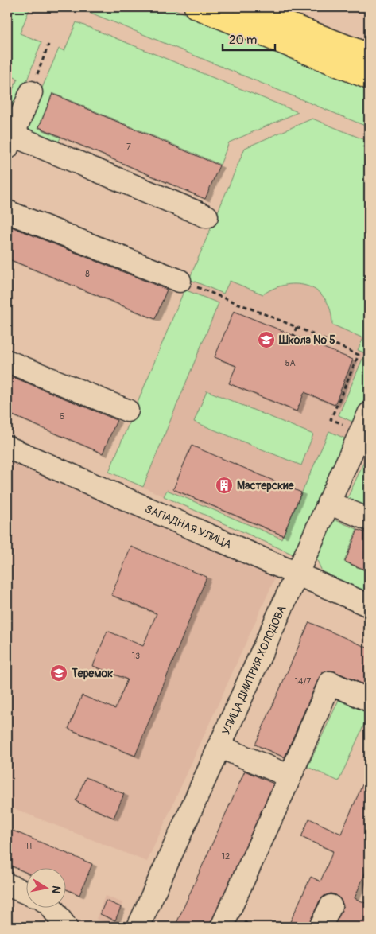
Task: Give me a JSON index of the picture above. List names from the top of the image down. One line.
{"streets":{"street":["ЗАПАДНАЯ УЛИЦА","УЛИЦА ДМИТРИЯ ХОЛОДОВА"]},"crossings":[["ЗАПАДНАЯ УЛИЦА","УЛИЦА ДМИТРИЯ ХОЛОДОВА"]],"places":{"school or university":["Школа № 5","Теремок"],"building":["Мастерские"]},"house_numbers":["7","8","5А","6","13","14/7","11","12"],"scale_bar":"20 m","north":"right"}
